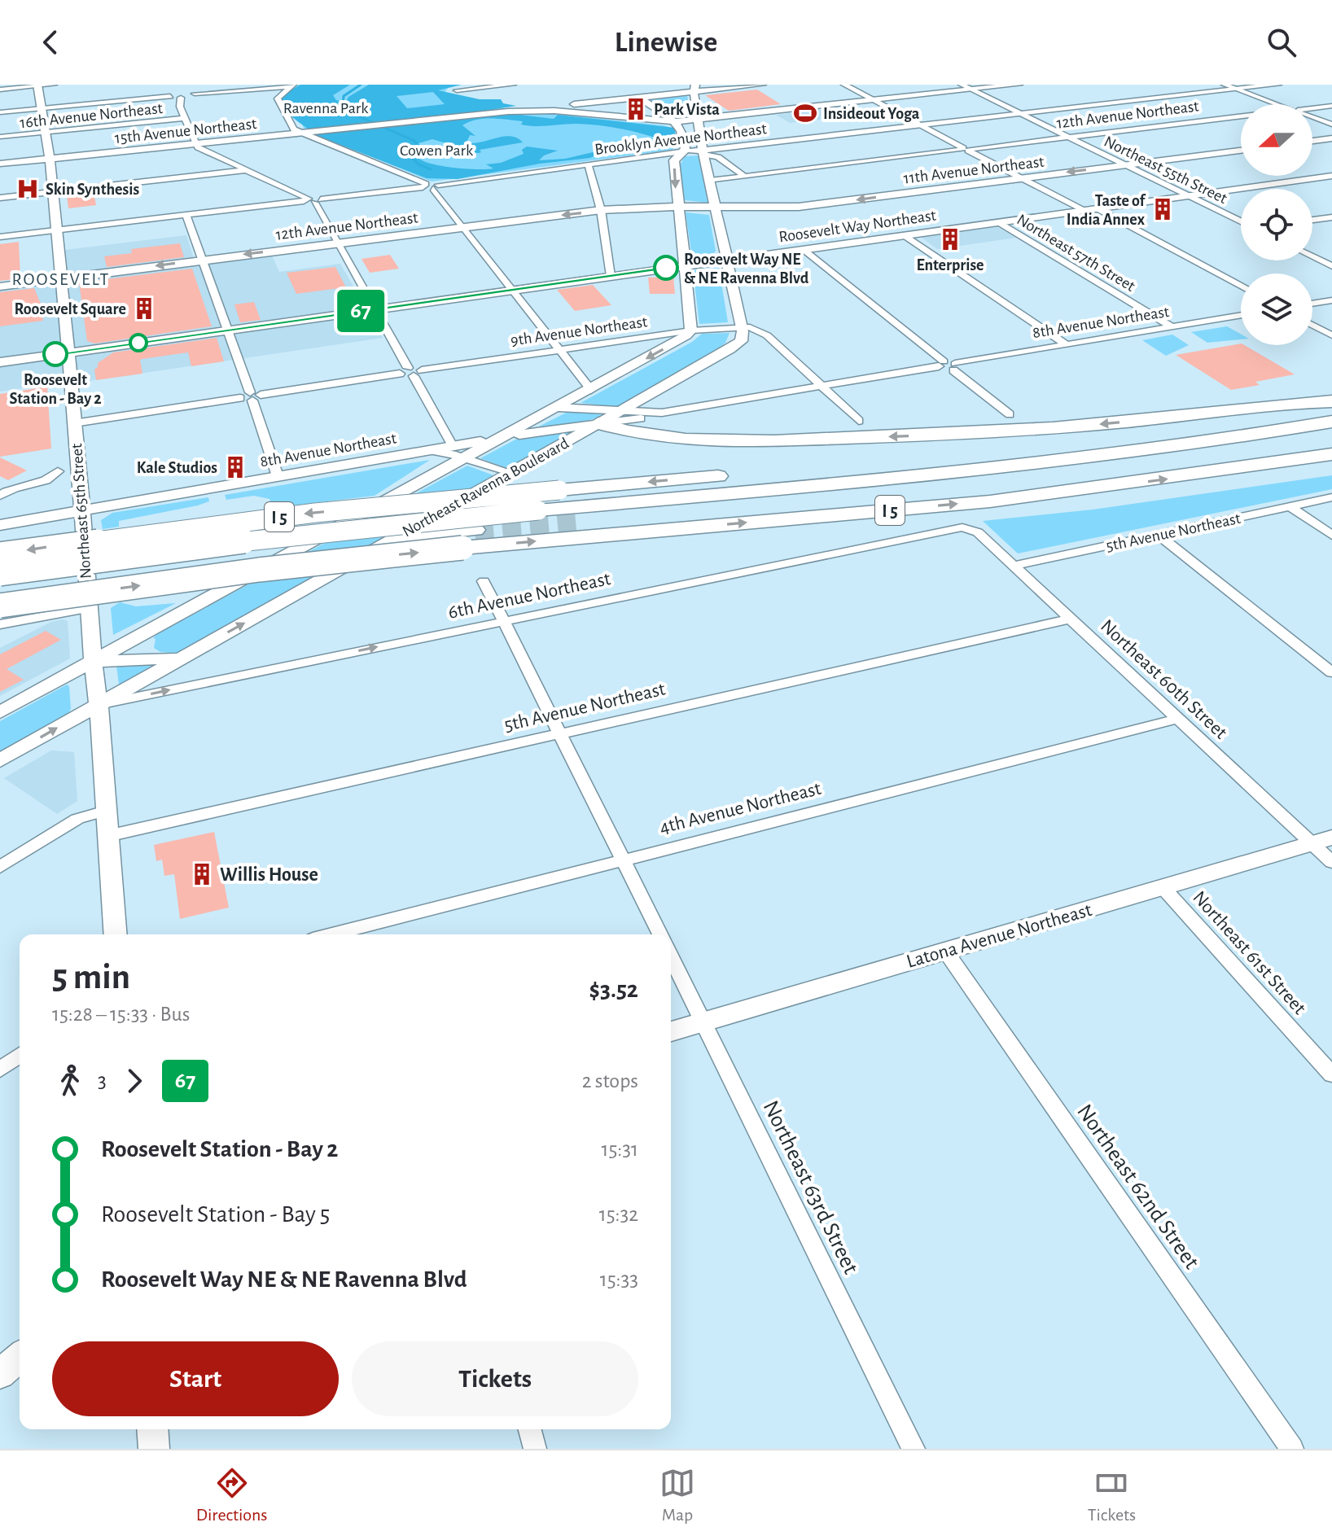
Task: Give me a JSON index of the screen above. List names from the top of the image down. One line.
{"streets":{"highway":["I 5"],"main road":["12th Avenue Northeast","15th Avenue Northeast","Brooklyn Avenue Northeast","11th Avenue Northeast","Roosevelt Way Northeast","8th Avenue Northeast","Northeast Ravenna Boulevard","Northeast 65th Street","Latona Avenue Northeast"],"street":["16th Avenue Northeast","Northeast 55th Street","Northeast 57th Street","9th Avenue Northeast","5th Avenue Northeast","6th Avenue Northeast","Northeast 60th Street","4th Avenue Northeast","Northeast 61st Street","Northeast 62nd Street","Northeast 63rd Street"]},"crossings":[["12th Avenue Northeast","11th Avenue Northeast"],["12th Avenue Northeast","Northeast 55th Street"],["12th Avenue Northeast","Northeast 65th Street"],["16th Avenue Northeast","Northeast 65th Street"],["15th Avenue Northeast","Northeast 65th Street"],["Brooklyn Avenue Northeast","Northeast 55th Street"],["Brooklyn Avenue Northeast","Northeast 65th Street"],["11th Avenue Northeast","Northeast 55th Street"],["Northeast 55th Street","Roosevelt Way Northeast"],["Roosevelt Way Northeast","Northeast 57th Street"],["Roosevelt Way Northeast","Northeast 65th Street"],["Northeast 57th Street","8th Avenue Northeast"],["8th Avenue Northeast","Northeast Ravenna Boulevard"],["8th Avenue Northeast","Northeast 65th Street"],["9th Avenue Northeast","Northeast Ravenna Boulevard"],["9th Avenue Northeast","Northeast 65th Street"],["Northeast Ravenna Boulevard","Northeast 65th Street"],["Northeast Ravenna Boulevard","6th Avenue Northeast"],["Northeast 65th Street","5th Avenue Northeast"],["Northeast 65th Street","6th Avenue Northeast"],["5th Avenue Northeast","Northeast 60th Street"],["6th Avenue Northeast","Northeast 60th Street"],["Northeast 60th Street","4th Avenue Northeast"],["Northeast 60th Street","Latona Avenue Northeast"],["Latona Avenue Northeast","Northeast 61st Street"],["Latona Avenue Northeast","Northeast 62nd Street"],["Latona Avenue Northeast","Northeast 63rd Street"]],"one_way":["6th Avenue Northeast"],"districts":["ROOSEVELT"],"parks":["Ravenna Park","Cowen Park"],"places":{"building":["Park Vista","Taste of India Annex","Enterprise","Roosevelt Square","Kale Studios","Willis House"],"sports":["Insideout Yoga"],"hospital":["Skin Synthesis"],"other":["Roosevelt Way NE & NE Ravenna Blvd","Roosevelt Station - Bay 2"]},"lines":["bus line 67"],"north":"left","page":{"header":"Linewise","on_map":"67","heading":["5 min","15:28 – 15:33 · Bus","$3.52"],"legs":["3","67","2 stops"],"list":[{"name":"Roosevelt Station - Bay 2","value":"15:31"},{"name":"Roosevelt Station - Bay 5","value":"15:32"},{"name":"Roosevelt Way NE & NE Ravenna Blvd","value":"15:33"}],"buttons":["Start","Tickets"],"tabs":["Directions","Map","Tickets"]}}
